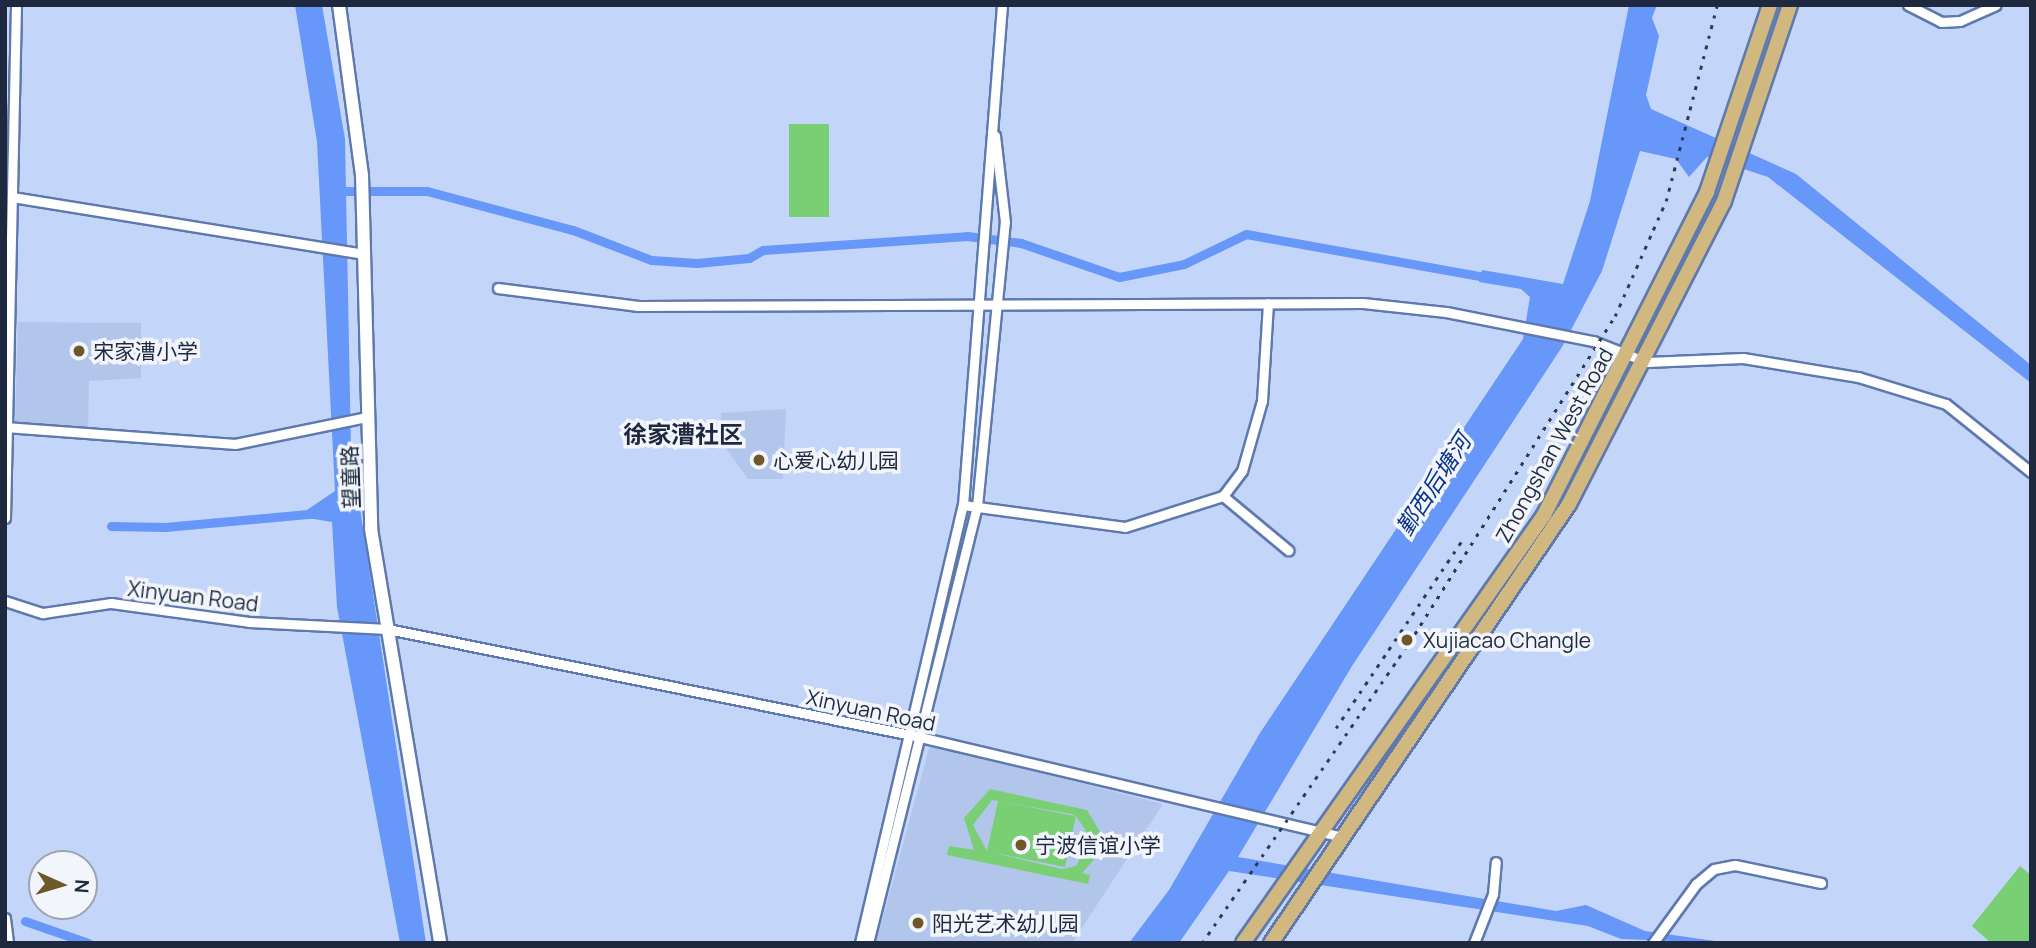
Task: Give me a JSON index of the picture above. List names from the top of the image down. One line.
{"streets":{"main road":["Zhongshan West Road","望童路"],"street":["Xinyuan Road"]},"crossings":[["Zhongshan West Road","Xinyuan Road"],["望童路","Xinyuan Road"]],"districts":["徐家漕社区"],"water":["鄞西后塘河"],"places":["宋家漕小学","心爱心幼儿园","Xujiacao Changle","宁波信谊小学","阳光艺术幼儿园"],"north":"right"}
